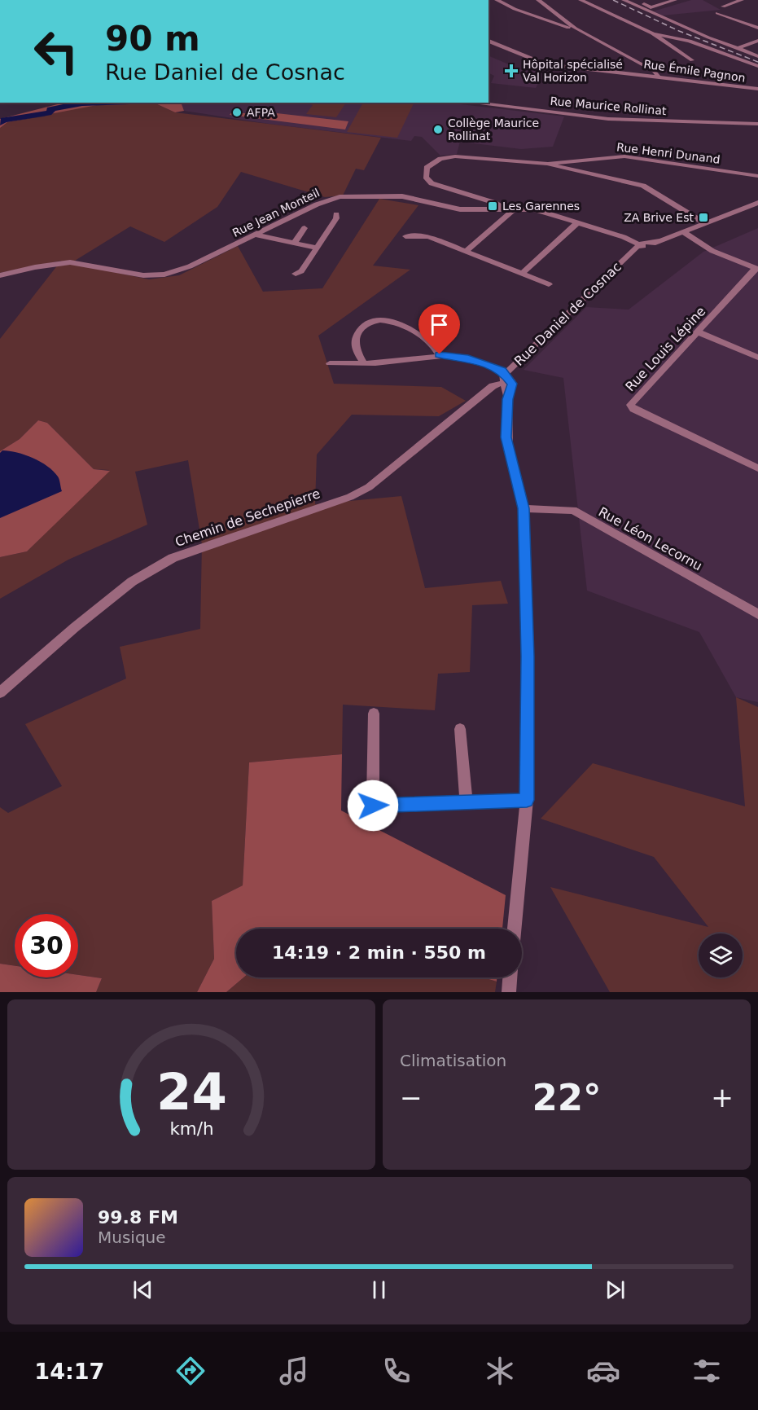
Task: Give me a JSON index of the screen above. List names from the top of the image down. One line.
{"streets":{"street":["Rue Émile Pagnon","Rue Maurice Rollinat","Rue Henri Dunand","Rue Jean Monteil","Rue Daniel de Cosnac","Rue Louis Lépine","Chemin de Sechepierre","Rue Léon Lecornu"]},"crossings":[["Rue Jean Monteil","Rue Daniel de Cosnac"],["Rue Daniel de Cosnac","Chemin de Sechepierre"],["Rue Daniel de Cosnac","Rue Léon Lecornu"]],"places":{"health":["Hôpital spécialisé Val Horizon"],"other":["AFPA","Collège Maurice Rollinat"],"transit":["Les Garennes","ZA Brive Est"]},"page":{"turn":["90 m","Rue Daniel de Cosnac"],"limit":"30","trip":"14:19 · 2 min · 550 m","tile":"Climatisation","heat":["−","22°","+"],"song":["99.8 FM","Musique"],"tabs":"14:17","gauge":["24","km/h"]}}
